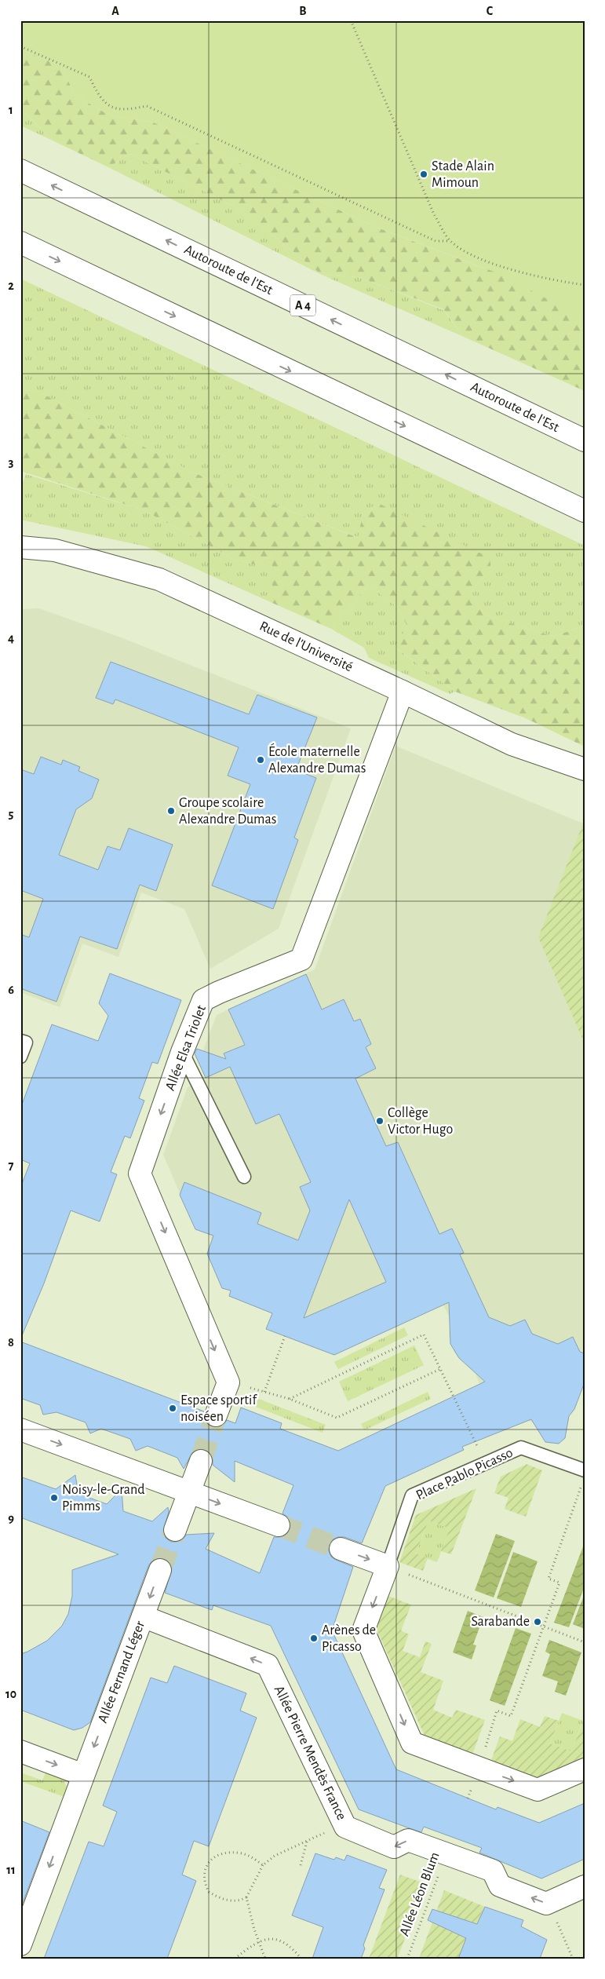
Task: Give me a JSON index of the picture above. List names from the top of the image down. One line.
{"streets":{"main road":["Autoroute de l’Est","A 4","Rue de l'Université","Allée Elsa Triolet","Place Pablo Picasso","Allée Fernand Léger","Allée Pierre Mendès France"],"path":["Allée Léon Blum"]},"crossings":[["Rue de l'Université","Allée Elsa Triolet"],["Allée Fernand Léger","Allée Pierre Mendès France"],["Allée Pierre Mendès France","Allée Léon Blum"]],"one_way":["Allée Elsa Triolet","Allée Fernand Léger","Allée Pierre Mendès France"],"places":["Stade Alain Mimoun","École maternelle Alexandre Dumas","Groupe scolaire Alexandre Dumas","Collège Victor Hugo","Espace sportif noiséen","Noisy-le-Grand Pimms","Sarabande","Arènes de Picasso"],"grid":{"columns":["A","B","C"],"rows":["1","2","3","4","5","6","7","8","9","10","11"]}}
